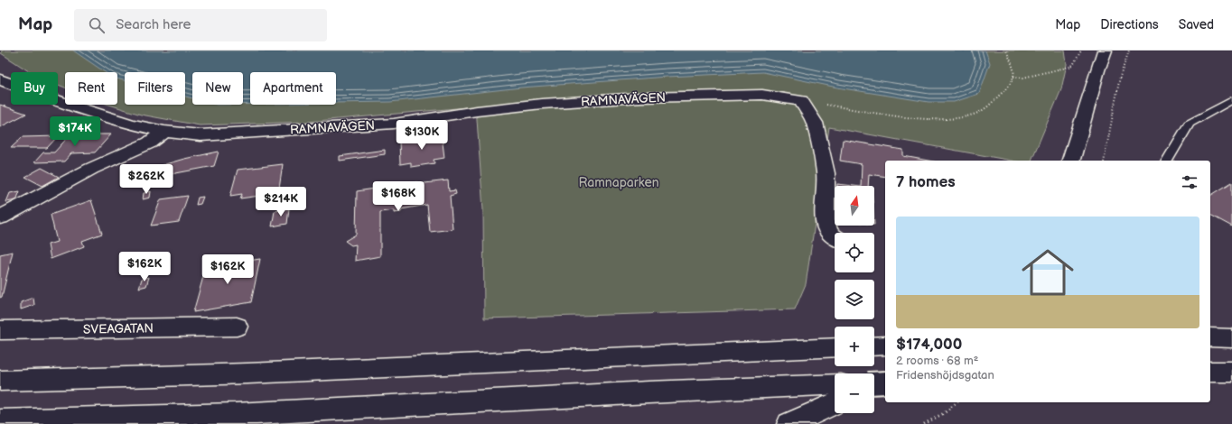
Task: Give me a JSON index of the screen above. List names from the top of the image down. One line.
{"streets":{"main road":["RAMNAVÄGEN","SVEAGATAN"]},"parks":["Ramnaparken"],"north":"top","page":{"header":"Map","search":"Search here","nav":["Map","Directions","Saved"],"chip":["Buy","Rent","Filters","New","Apartment"],"price":["$174K","$130K","$262K","$168K","$214K","$162K","$162K"],"heading":"7 homes","map_buttons":["+","−"],"list":[{"name":"$174,000","note":"2 rooms · 68 m² · Fridenshöjdsgatan"}]}}
